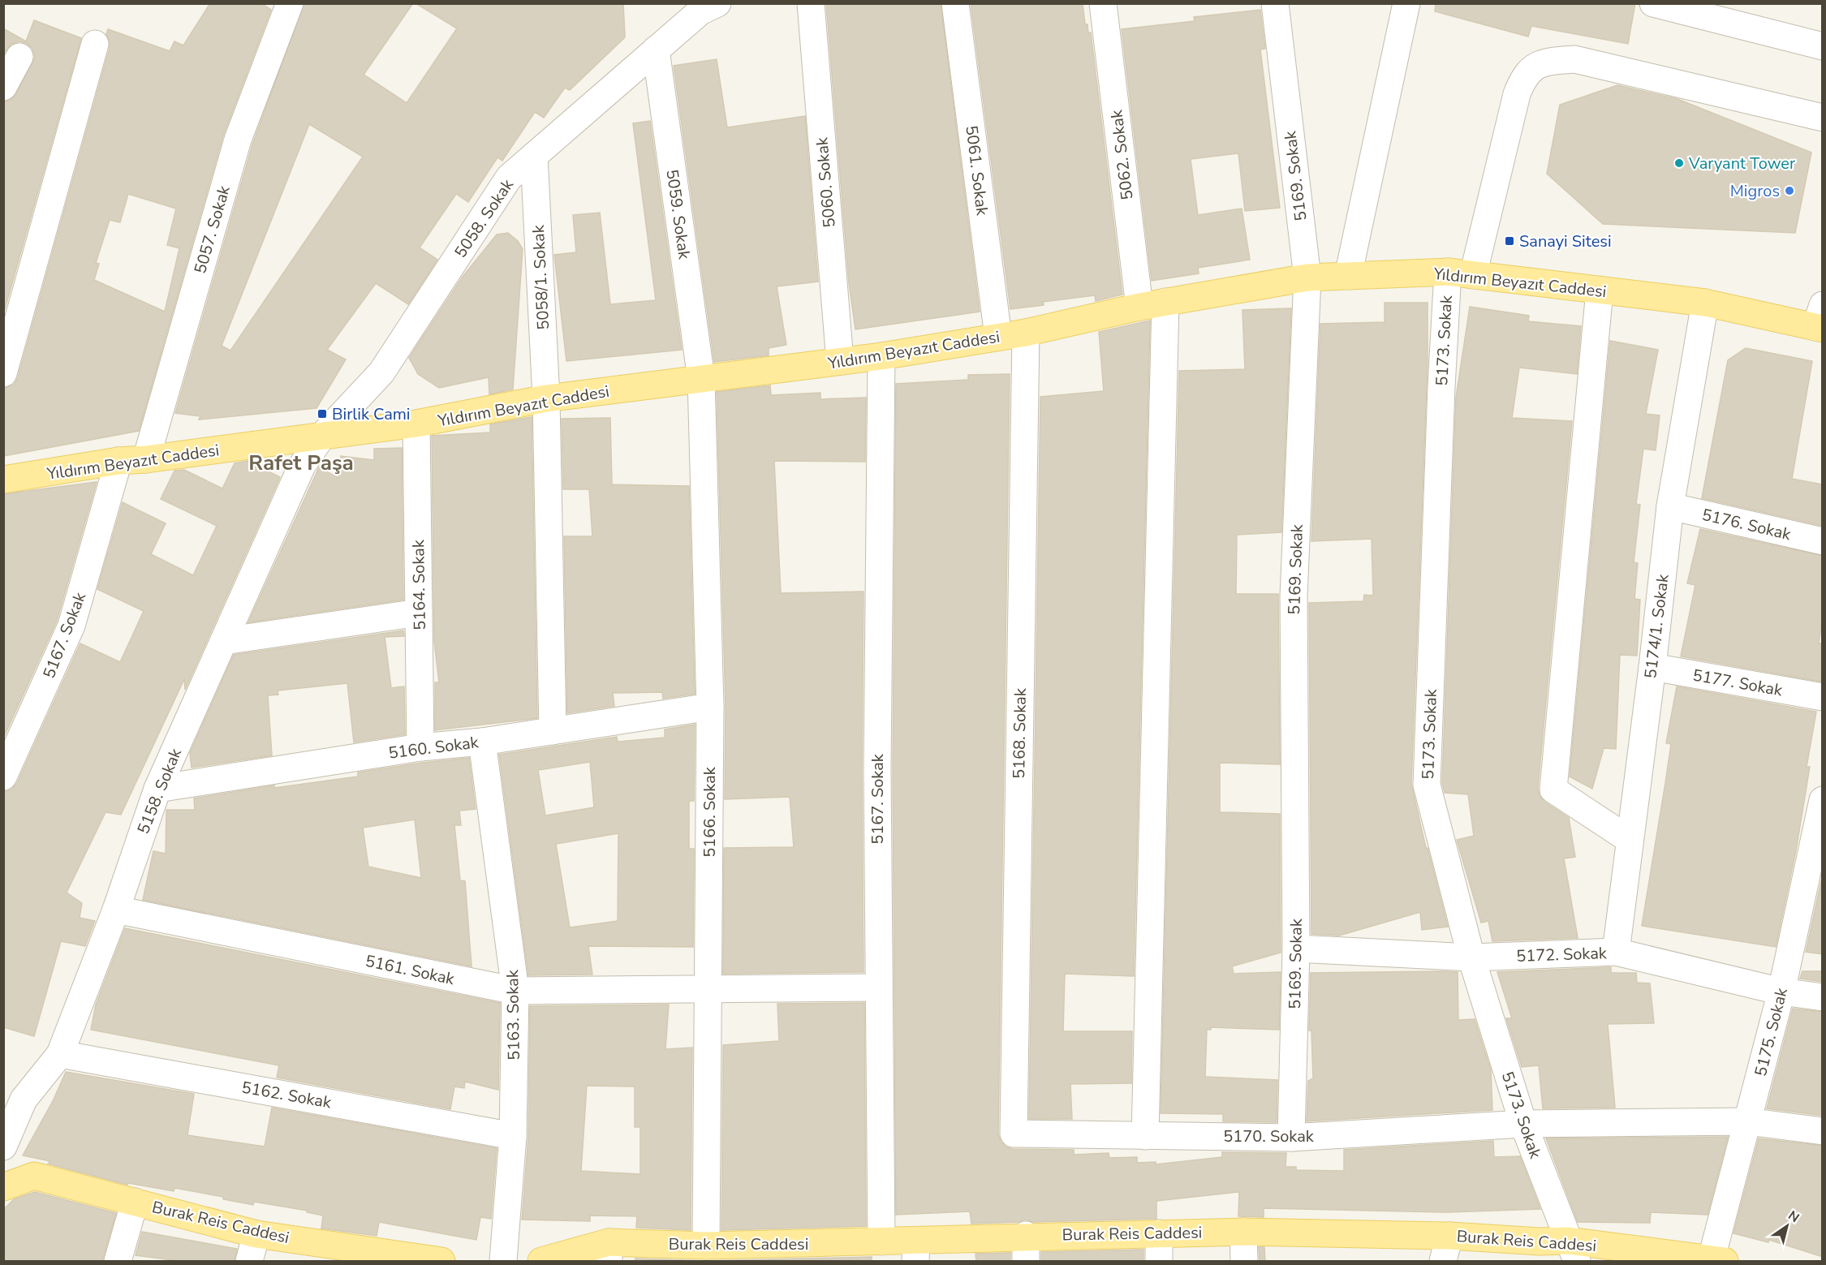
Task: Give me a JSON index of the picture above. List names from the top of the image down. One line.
{"streets":{"main road":["Yıldırım Beyazıt Caddesi","Burak Reis Caddesi"],"street":["5062. Sokak","5061. Sokak","5169. Sokak","5060. Sokak","5059. Sokak","5058. Sokak","5057. Sokak","5058/1. Sokak","5173. Sokak","5176. Sokak","5164. Sokak","5174/1. Sokak","5167. Sokak","5177. Sokak","5168. Sokak","5160. Sokak","5158. Sokak","5166. Sokak","5172. Sokak","5161. Sokak","5163. Sokak","5175. Sokak","5162. Sokak","5170. Sokak"]},"crossings":[["5062. Sokak","Yıldırım Beyazıt Caddesi"],["5061. Sokak","Yıldırım Beyazıt Caddesi"],["5169. Sokak","Yıldırım Beyazıt Caddesi"],["5169. Sokak","5172. Sokak"],["5169. Sokak","5170. Sokak"],["5060. Sokak","Yıldırım Beyazıt Caddesi"],["5059. Sokak","5058. Sokak"],["5059. Sokak","Yıldırım Beyazıt Caddesi"],["5059. Sokak","5166. Sokak"],["5058. Sokak","5058/1. Sokak"],["5058. Sokak","Yıldırım Beyazıt Caddesi"],["5058. Sokak","5158. Sokak"],["5057. Sokak","Yıldırım Beyazıt Caddesi"],["5058/1. Sokak","Yıldırım Beyazıt Caddesi"],["5058/1. Sokak","5160. Sokak"],["Yıldırım Beyazıt Caddesi","5173. Sokak"],["Yıldırım Beyazıt Caddesi","5164. Sokak"],["Yıldırım Beyazıt Caddesi","5174/1. Sokak"],["Yıldırım Beyazıt Caddesi","5167. Sokak"],["Yıldırım Beyazıt Caddesi","5168. Sokak"],["Yıldırım Beyazıt Caddesi","5158. Sokak"],["Yıldırım Beyazıt Caddesi","5166. Sokak"],["5173. Sokak","5172. Sokak"],["5173. Sokak","5170. Sokak"],["5173. Sokak","Burak Reis Caddesi"],["5176. Sokak","5174/1. Sokak"],["5164. Sokak","5160. Sokak"],["5174/1. Sokak","5177. Sokak"],["5174/1. Sokak","5172. Sokak"],["5167. Sokak","5161. Sokak"],["5167. Sokak","Burak Reis Caddesi"],["5168. Sokak","5170. Sokak"],["5160. Sokak","5158. Sokak"],["5160. Sokak","5166. Sokak"],["5160. Sokak","5163. Sokak"],["5158. Sokak","5161. Sokak"],["5158. Sokak","5162. Sokak"],["5166. Sokak","5161. Sokak"],["5166. Sokak","Burak Reis Caddesi"],["5172. Sokak","5175. Sokak"],["5161. Sokak","5163. Sokak"],["5163. Sokak","5162. Sokak"],["5175. Sokak","5170. Sokak"],["5175. Sokak","Burak Reis Caddesi"]],"districts":["Rafet Paşa"],"places":{"other":["Varyant Tower","Migros"],"transit":["Sanayi Sitesi","Birlik Cami"]},"north":"top right"}
